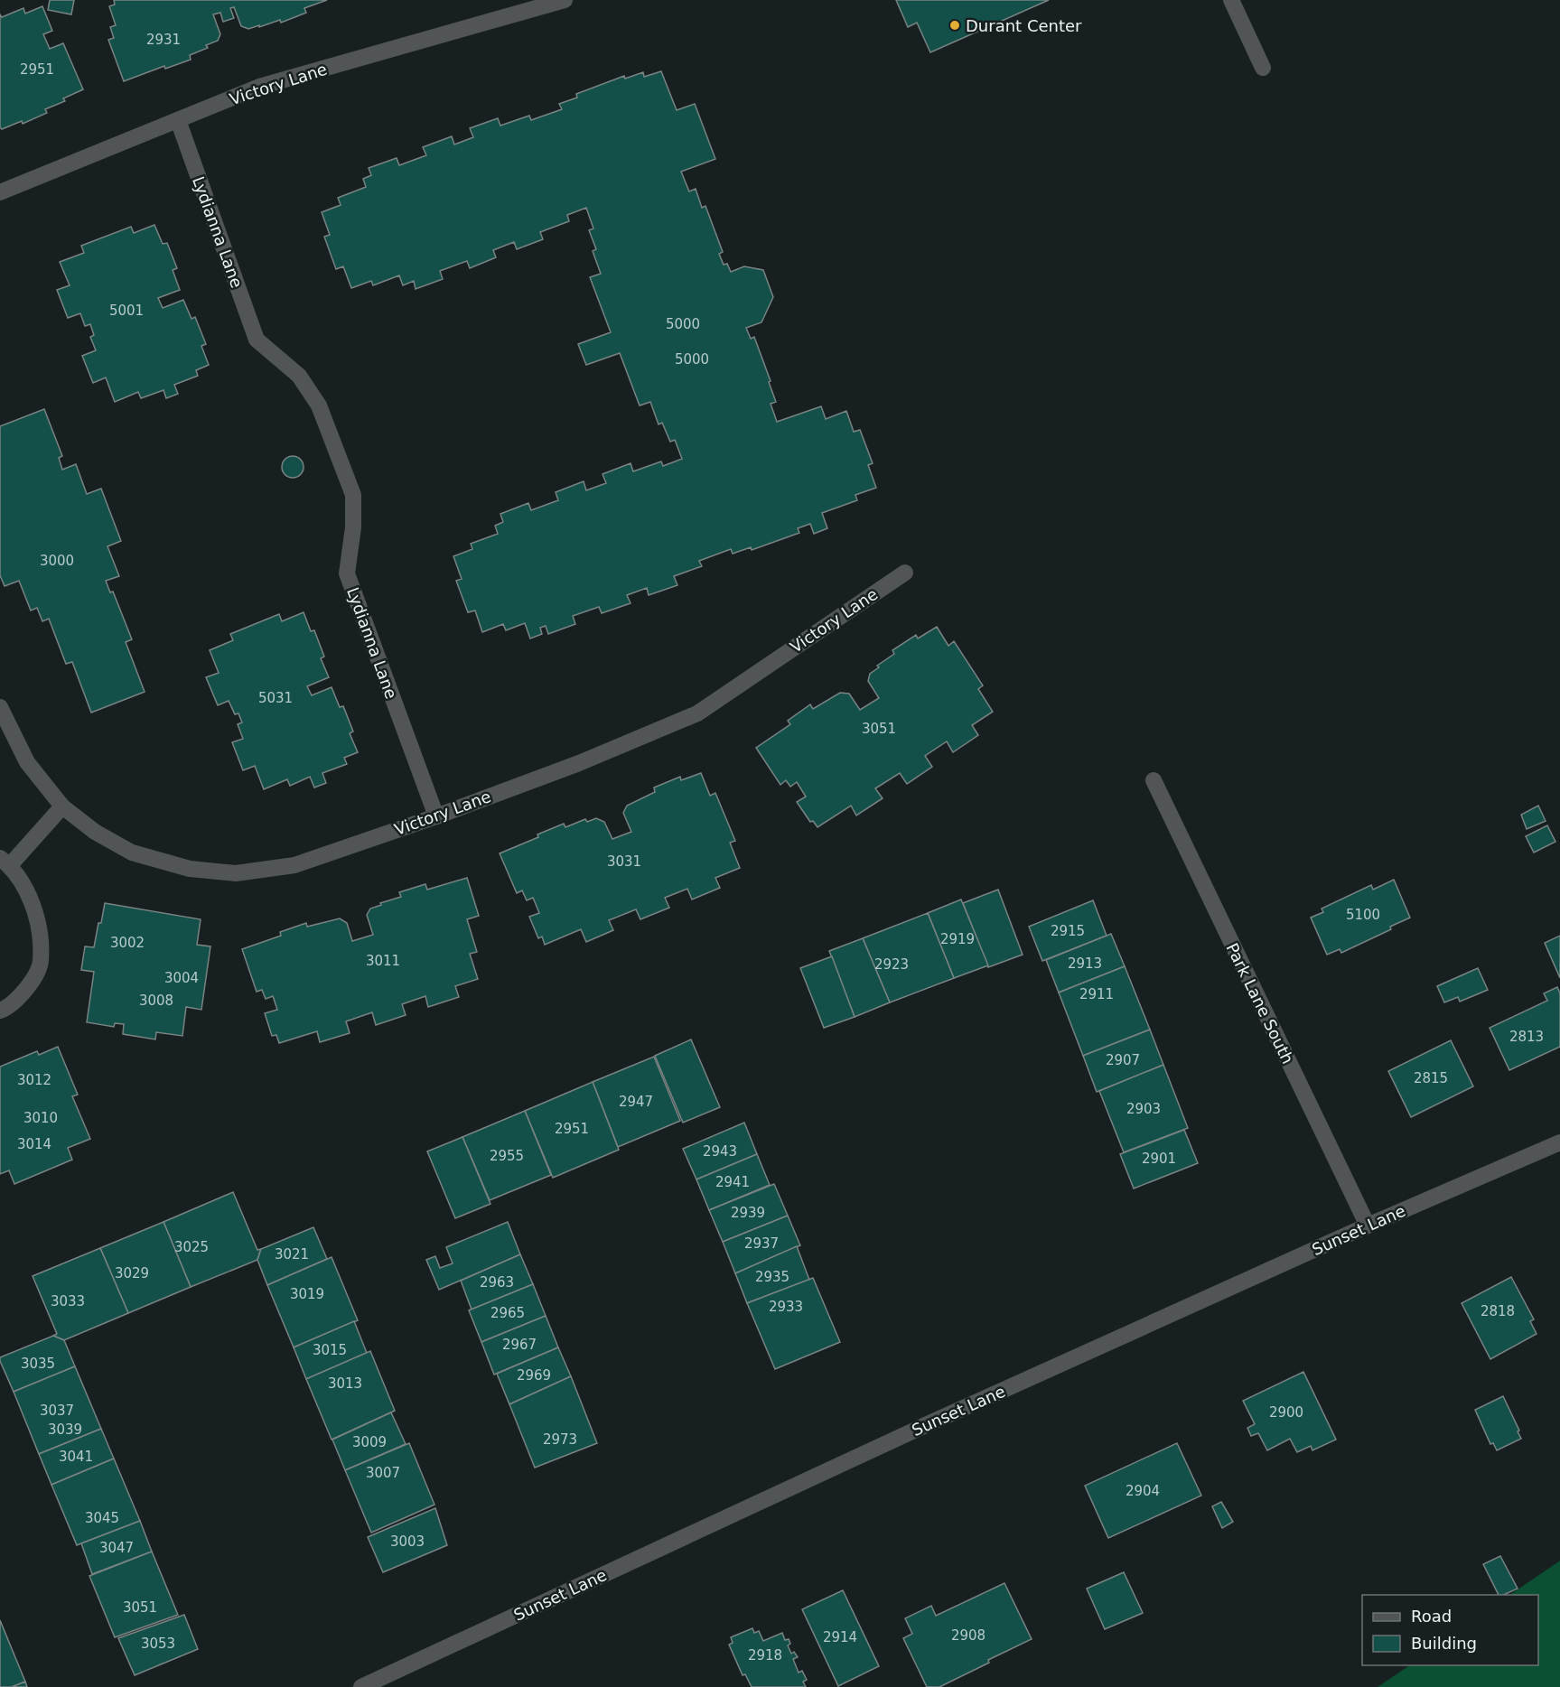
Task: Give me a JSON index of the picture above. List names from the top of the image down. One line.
{"streets":{"street":["Victory Lane","Lydianna Lane","Park Lane South","Sunset Lane"]},"crossings":[["Victory Lane","Lydianna Lane"],["Park Lane South","Sunset Lane"]],"places":["Durant Center"],"house_numbers":["2931","2951","5001","5000","5000","3000","5031","3051","3031","5100","2915","2919","3002","3011","2913","2923","3004","2911","3008","2813","2907","2815","3012","2947","2903","3010","2951","3014","2943","2955","2901","2941","2939","2937","3025","3021","3029","2935","2963","3019","3033","2933","2818","2965","2967","3015","3035","2969","3013","3037","2900","3039","2973","3009","3041","3007","2904","3045","3003","3047","3051","2908","2914","3053","2918"],"legend":["Road","Building"]}
